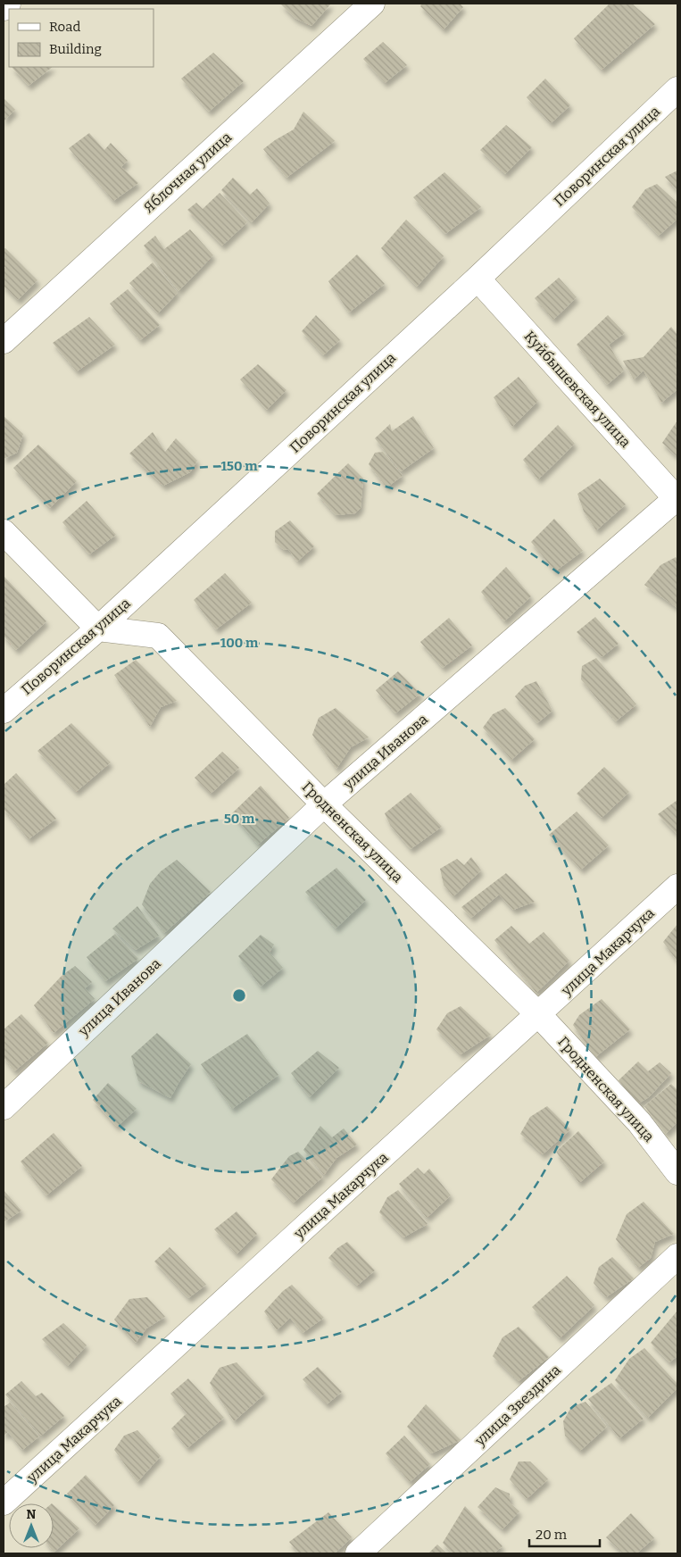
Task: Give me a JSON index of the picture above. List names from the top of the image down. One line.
{"streets":{"street":["Поворинская улица","Яблочная улица","Куйбышевская улица","улица Иванова","Гродненская улица","улица Макарчука","улица Звездина"]},"crossings":[["Поворинская улица","Куйбышевская улица"],["Поворинская улица","Гродненская улица"],["Куйбышевская улица","улица Иванова"],["улица Иванова","Гродненская улица"],["Гродненская улица","улица Макарчука"]],"legend":["Road","Building"],"scale_bar":"20 m","north":"top","rings":["150 m","100 m","50 m"]}
